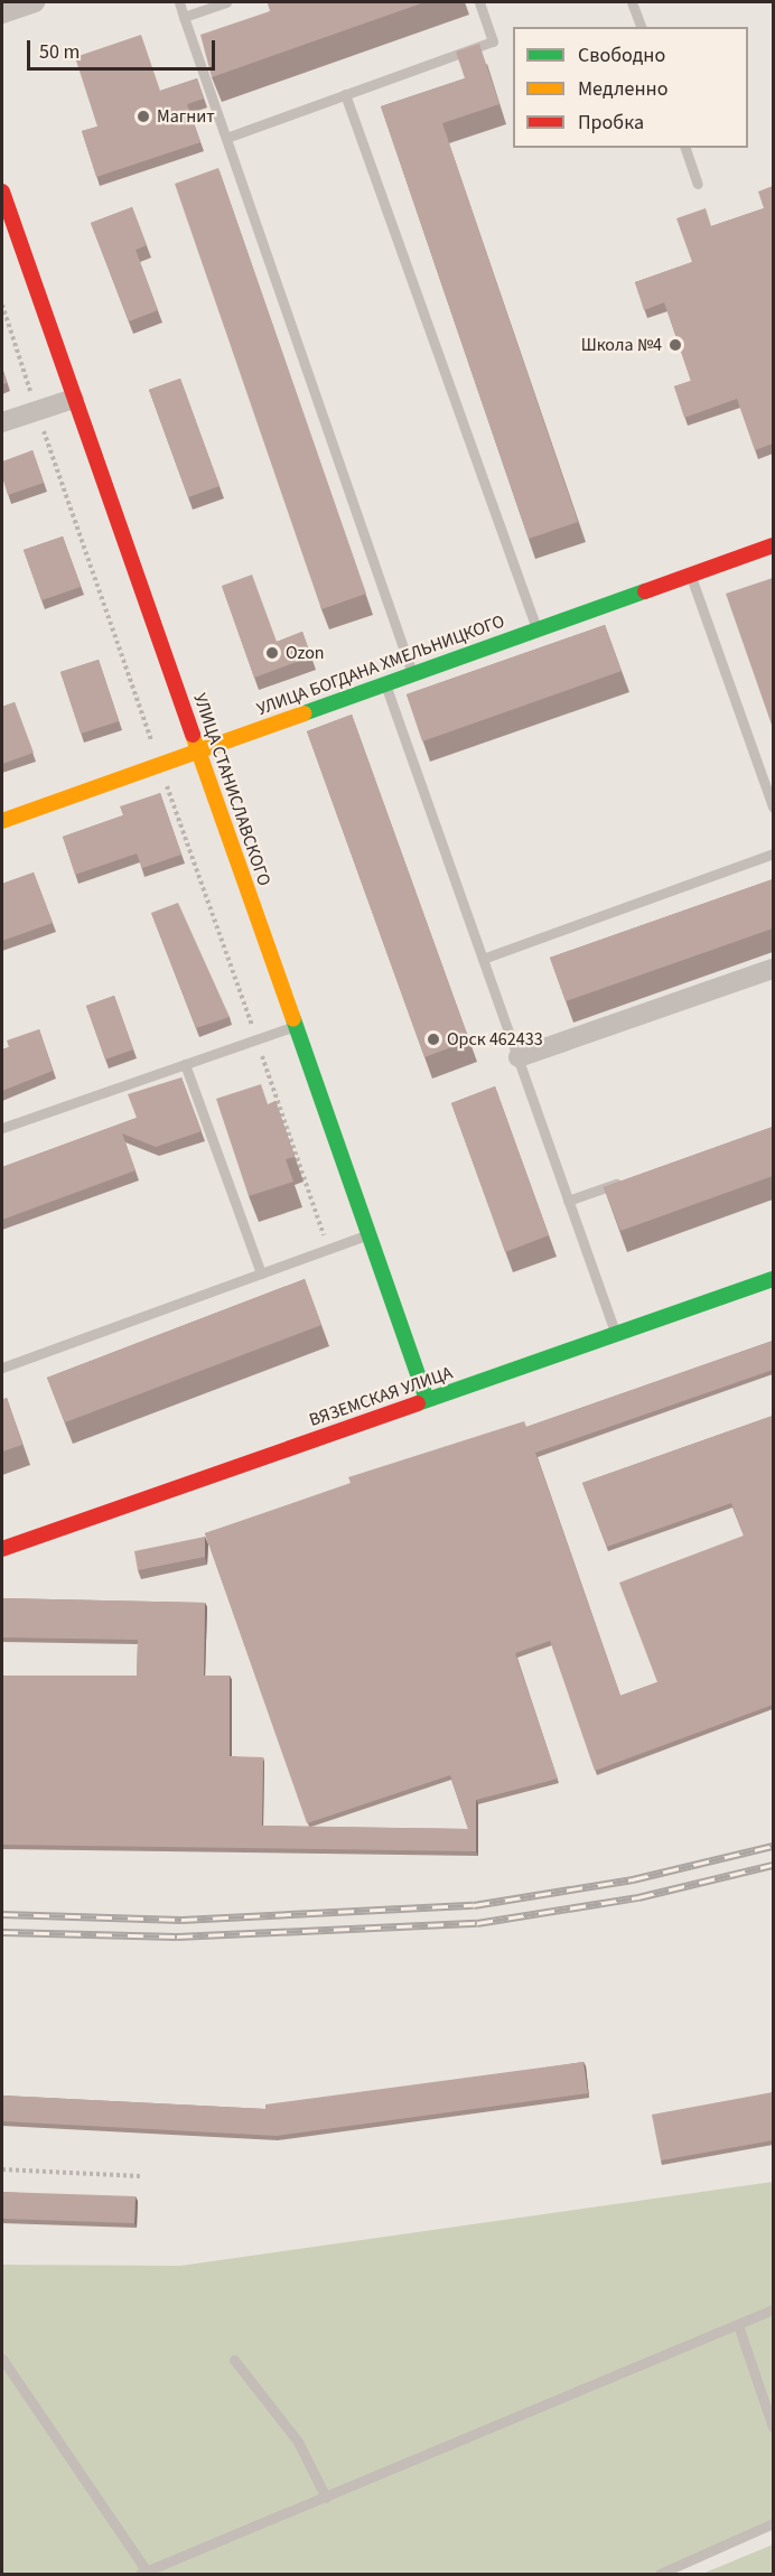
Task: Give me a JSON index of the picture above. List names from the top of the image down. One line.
{"streets":{"main road":["УЛИЦА БОГДАНА ХМЕЛЬНИЦКОГО","УЛИЦА СТАНИСЛАВСКОГО","ВЯЗЕМСКАЯ УЛИЦА"]},"crossings":[["УЛИЦА БОГДАНА ХМЕЛЬНИЦКОГО","УЛИЦА СТАНИСЛАВСКОГО"],["УЛИЦА СТАНИСЛАВСКОГО","ВЯЗЕМСКАЯ УЛИЦА"]],"places":["Магнит","Школа №4","Ozon","Орск 462433"],"legend":["Свободно","Медленно","Пробка"],"scale_bar":"50 m"}
